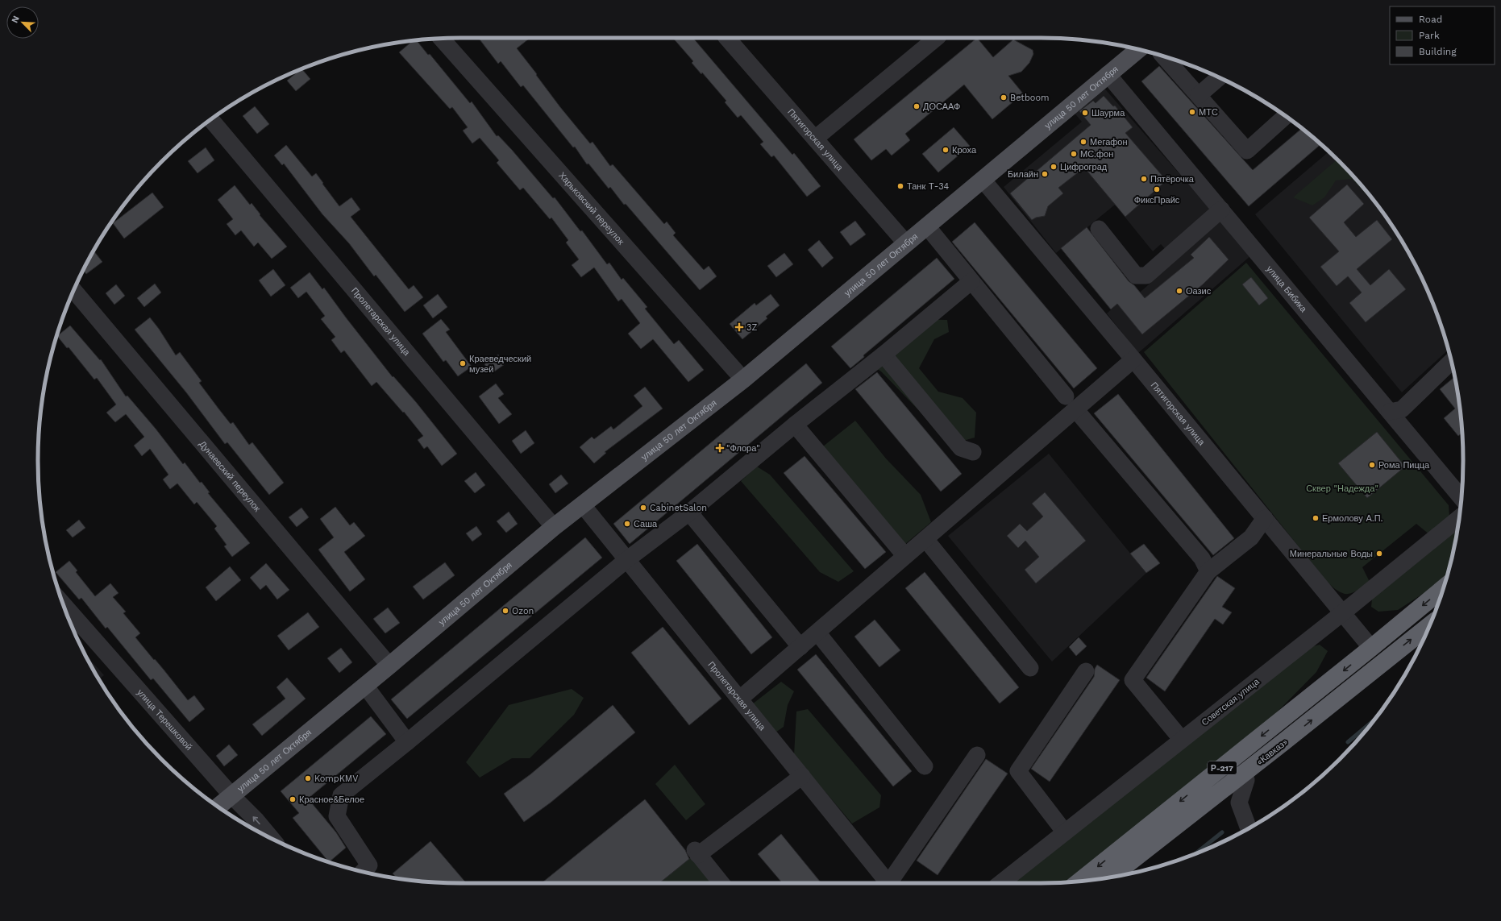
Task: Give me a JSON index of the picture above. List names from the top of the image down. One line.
{"streets":{"highway":["«Кавказ»","Р-217"],"main road":["улица 50 лет Октября"],"street":["Пятигорская улица","Харьковский переулок","улица Бибика","Пролетарская улица","Дунаевский переулок","Советская улица","улица Терешковой"]},"crossings":[["улица 50 лет Октября","Пятигорская улица"],["улица 50 лет Октября","Харьковский переулок"],["улица 50 лет Октября","улица Бибика"],["улица 50 лет Октября","Пролетарская улица"],["улица 50 лет Октября","Дунаевский переулок"],["улица 50 лет Октября","улица Терешковой"],["Пятигорская улица","Советская улица"],["Пятигорская улица","Р-217"]],"parks":["Сквер \"Надежда\""],"places":{"other":["Betboom","ДОСААФ","МТС","Шаурма","Мегафон","Кроха","МС.фон","Цифроград","Билайн","Пятёрочка","Танк Т-34","ФиксПрайс","Оазис","Краеведческий музей","Рома Пицца","CabinetSalon","Ермолову А.П.","Саша","Минеральные Воды","Ozon","KompKMV","Красное&Белое"],"health":["3Z","\"Флора\""]},"legend":["Road","Park","Building"],"north":"top left"}
